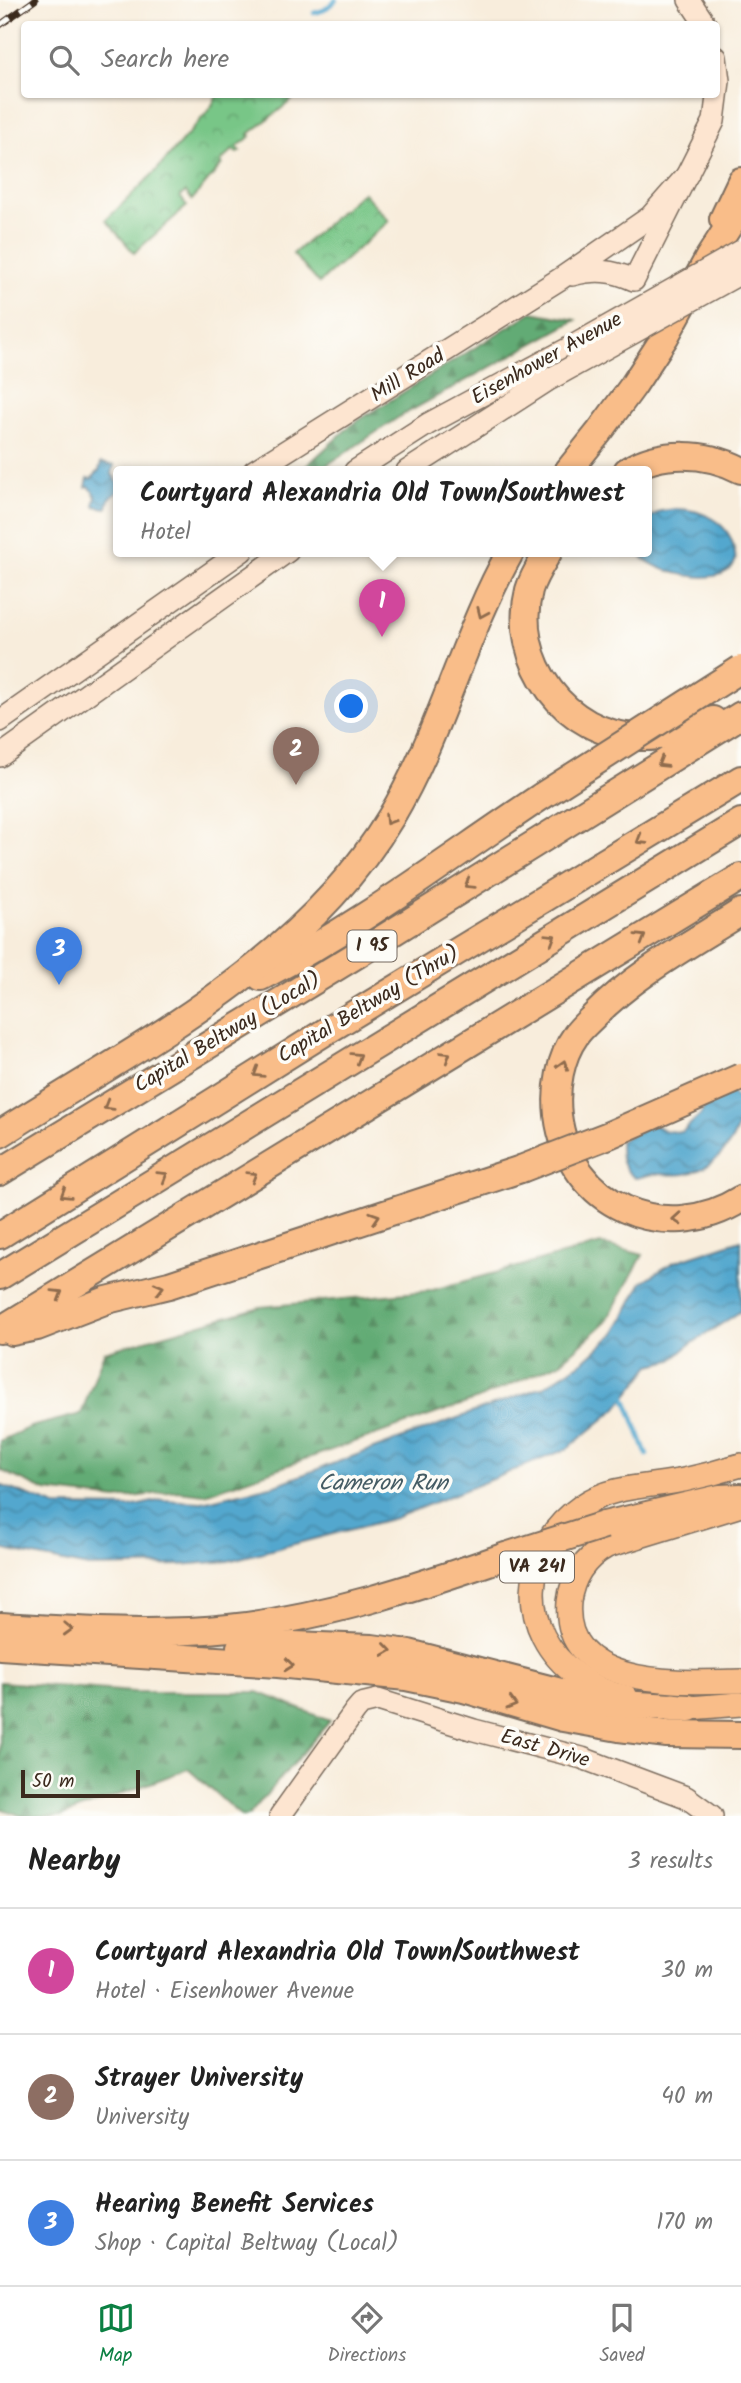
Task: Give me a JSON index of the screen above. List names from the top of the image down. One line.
{"streets":{"highway":["I 95","Capital Beltway (Thru)","Capital Beltway (Local)"],"main road":["Eisenhower Avenue","Mill Road","VA 241","East Drive"]},"water":["Cameron Run"],"scale_bar":"50 m","page":{"search":"Search here","popup":["Courtyard Alexandria Old Town/Southwest","Hotel"],"pins":["1","2","3"],"scale":"50 m","heading":["Nearby","3 results"],"list":[{"mark":"1","name":"Courtyard Alexandria Old Town/Southwest","note":"Hotel · Eisenhower Avenue","value":"30 m"},{"mark":"2","name":"Strayer University","note":"University","value":"40 m"},{"mark":"3","name":"Hearing Benefit Services","note":"Shop · Capital Beltway (Local)","value":"170 m"}],"nav":["Map","Directions","Saved"]}}
